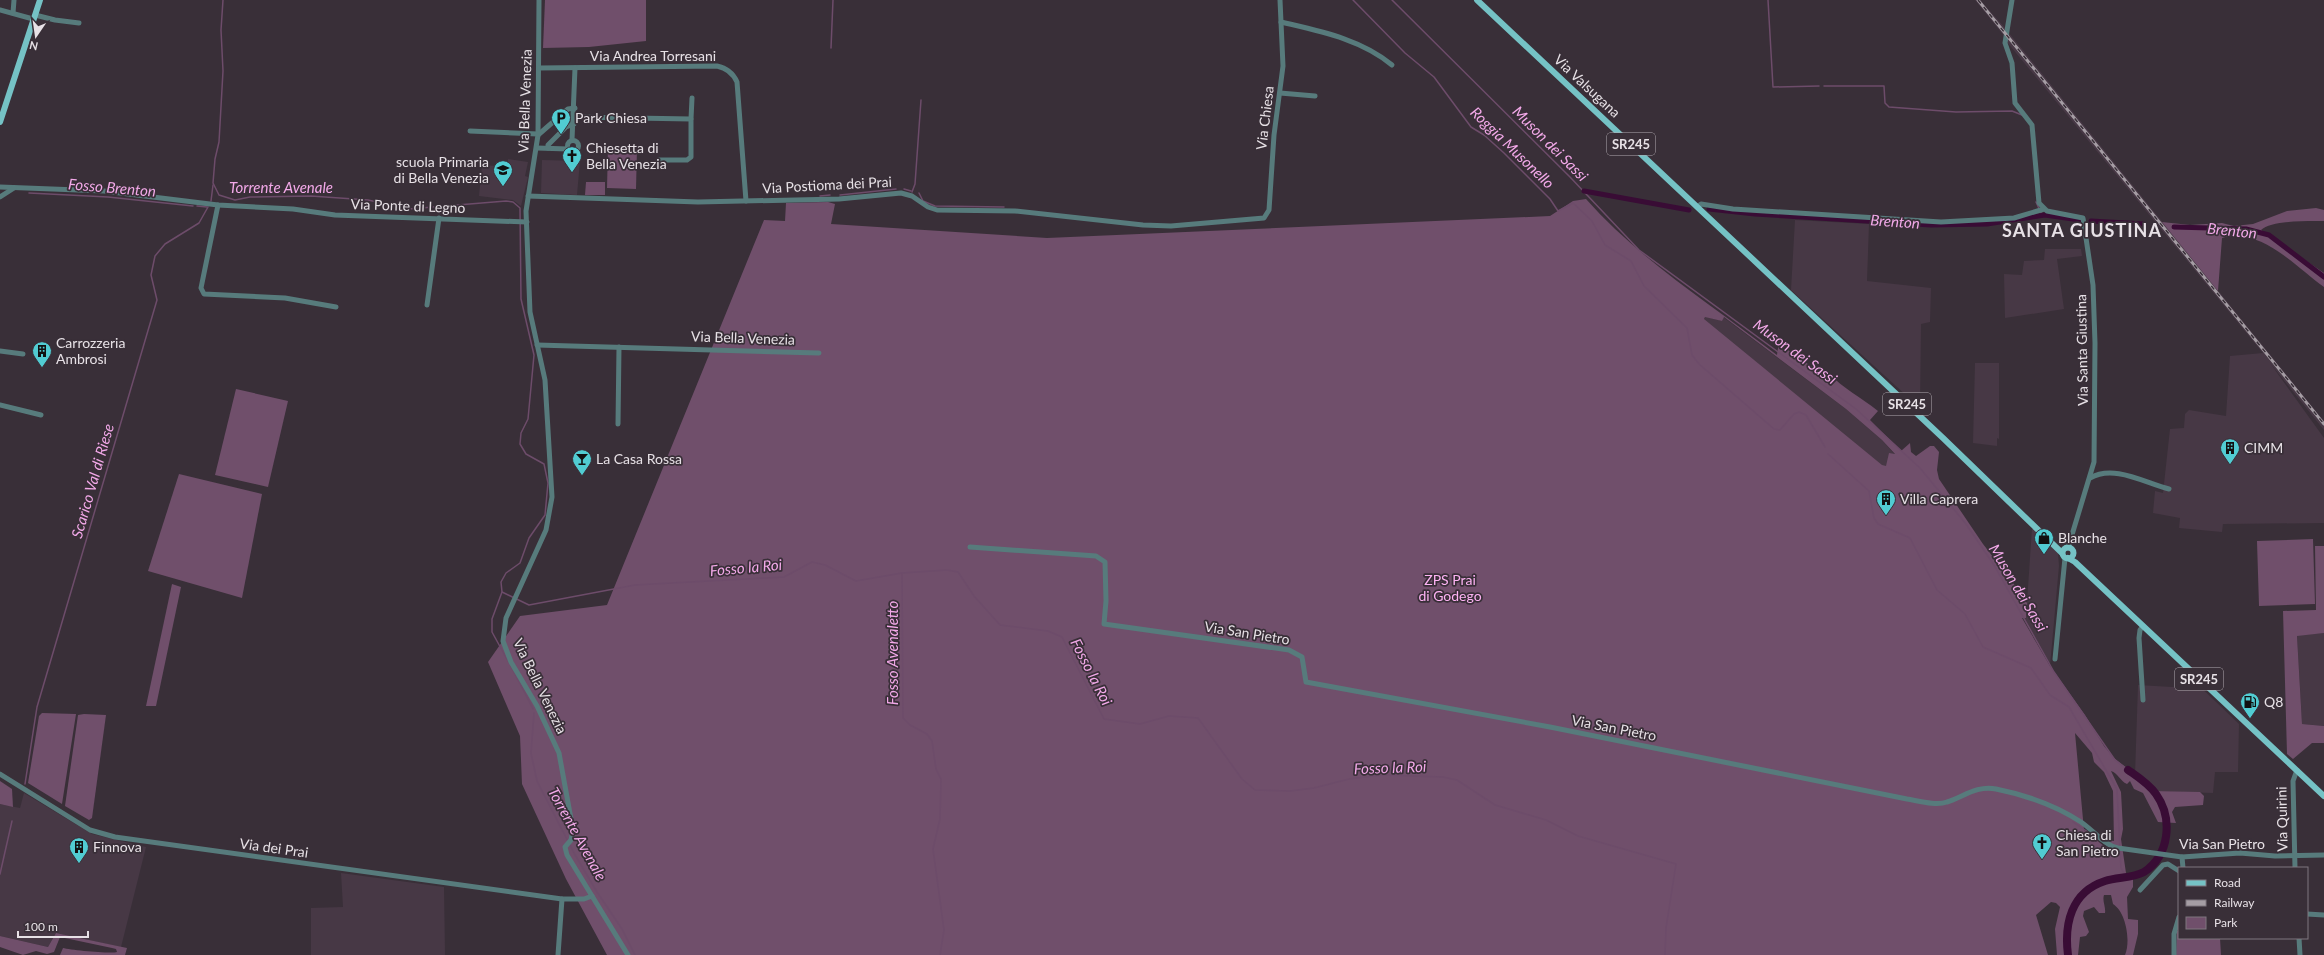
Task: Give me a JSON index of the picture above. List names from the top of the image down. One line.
{"streets":{"main road":["Via Valsugana","SR245"],"street":["Via Andrea Torresani","Via Bella Venezia","Via Chiesa","Via Postioma dei Prai","Via Ponte di Legno","Via Santa Giustina","Via San Pietro","Via Quirini","Via dei Prai"]},"crossings":[["Via Andrea Torresani","Via Bella Venezia"],["Via Andrea Torresani","Via Postioma dei Prai"],["Via Valsugana","SR245"],["Via Bella Venezia","Via Postioma dei Prai"],["Via Bella Venezia","Via Ponte di Legno"],["Via Bella Venezia","Via dei Prai"],["Via Chiesa","Via Postioma dei Prai"],["SR245","Via Santa Giustina"],["SR245","Via Quirini"],["Via San Pietro","Via Quirini"]],"districts":["SANTA GIUSTINA"],"water":["Muson dei Sassi","Roggia Musonello","Fosso Brenton","Torrente Avenale","Brenton","Scarico Val di Riese","Fosso la Roi","Fosso Avenaletto"],"parks":["ZPS Prai di Godego"],"places":{"parking":["Park Chiesa"],"church":["Chiesetta di Bella Venezia","Chiesa di San Pietro"],"school or university":["scuola Primaria di Bella Venezia"],"building":["Carrozzeria Ambrosi","CIMM","Villa Caprera","Finnova"],"bar":["La Casa Rossa"],"shop":["Blanche"],"fuel station":["Q8"]},"legend":["Road","Railway","Park"],"scale_bar":"100 m","north":"bottom"}
